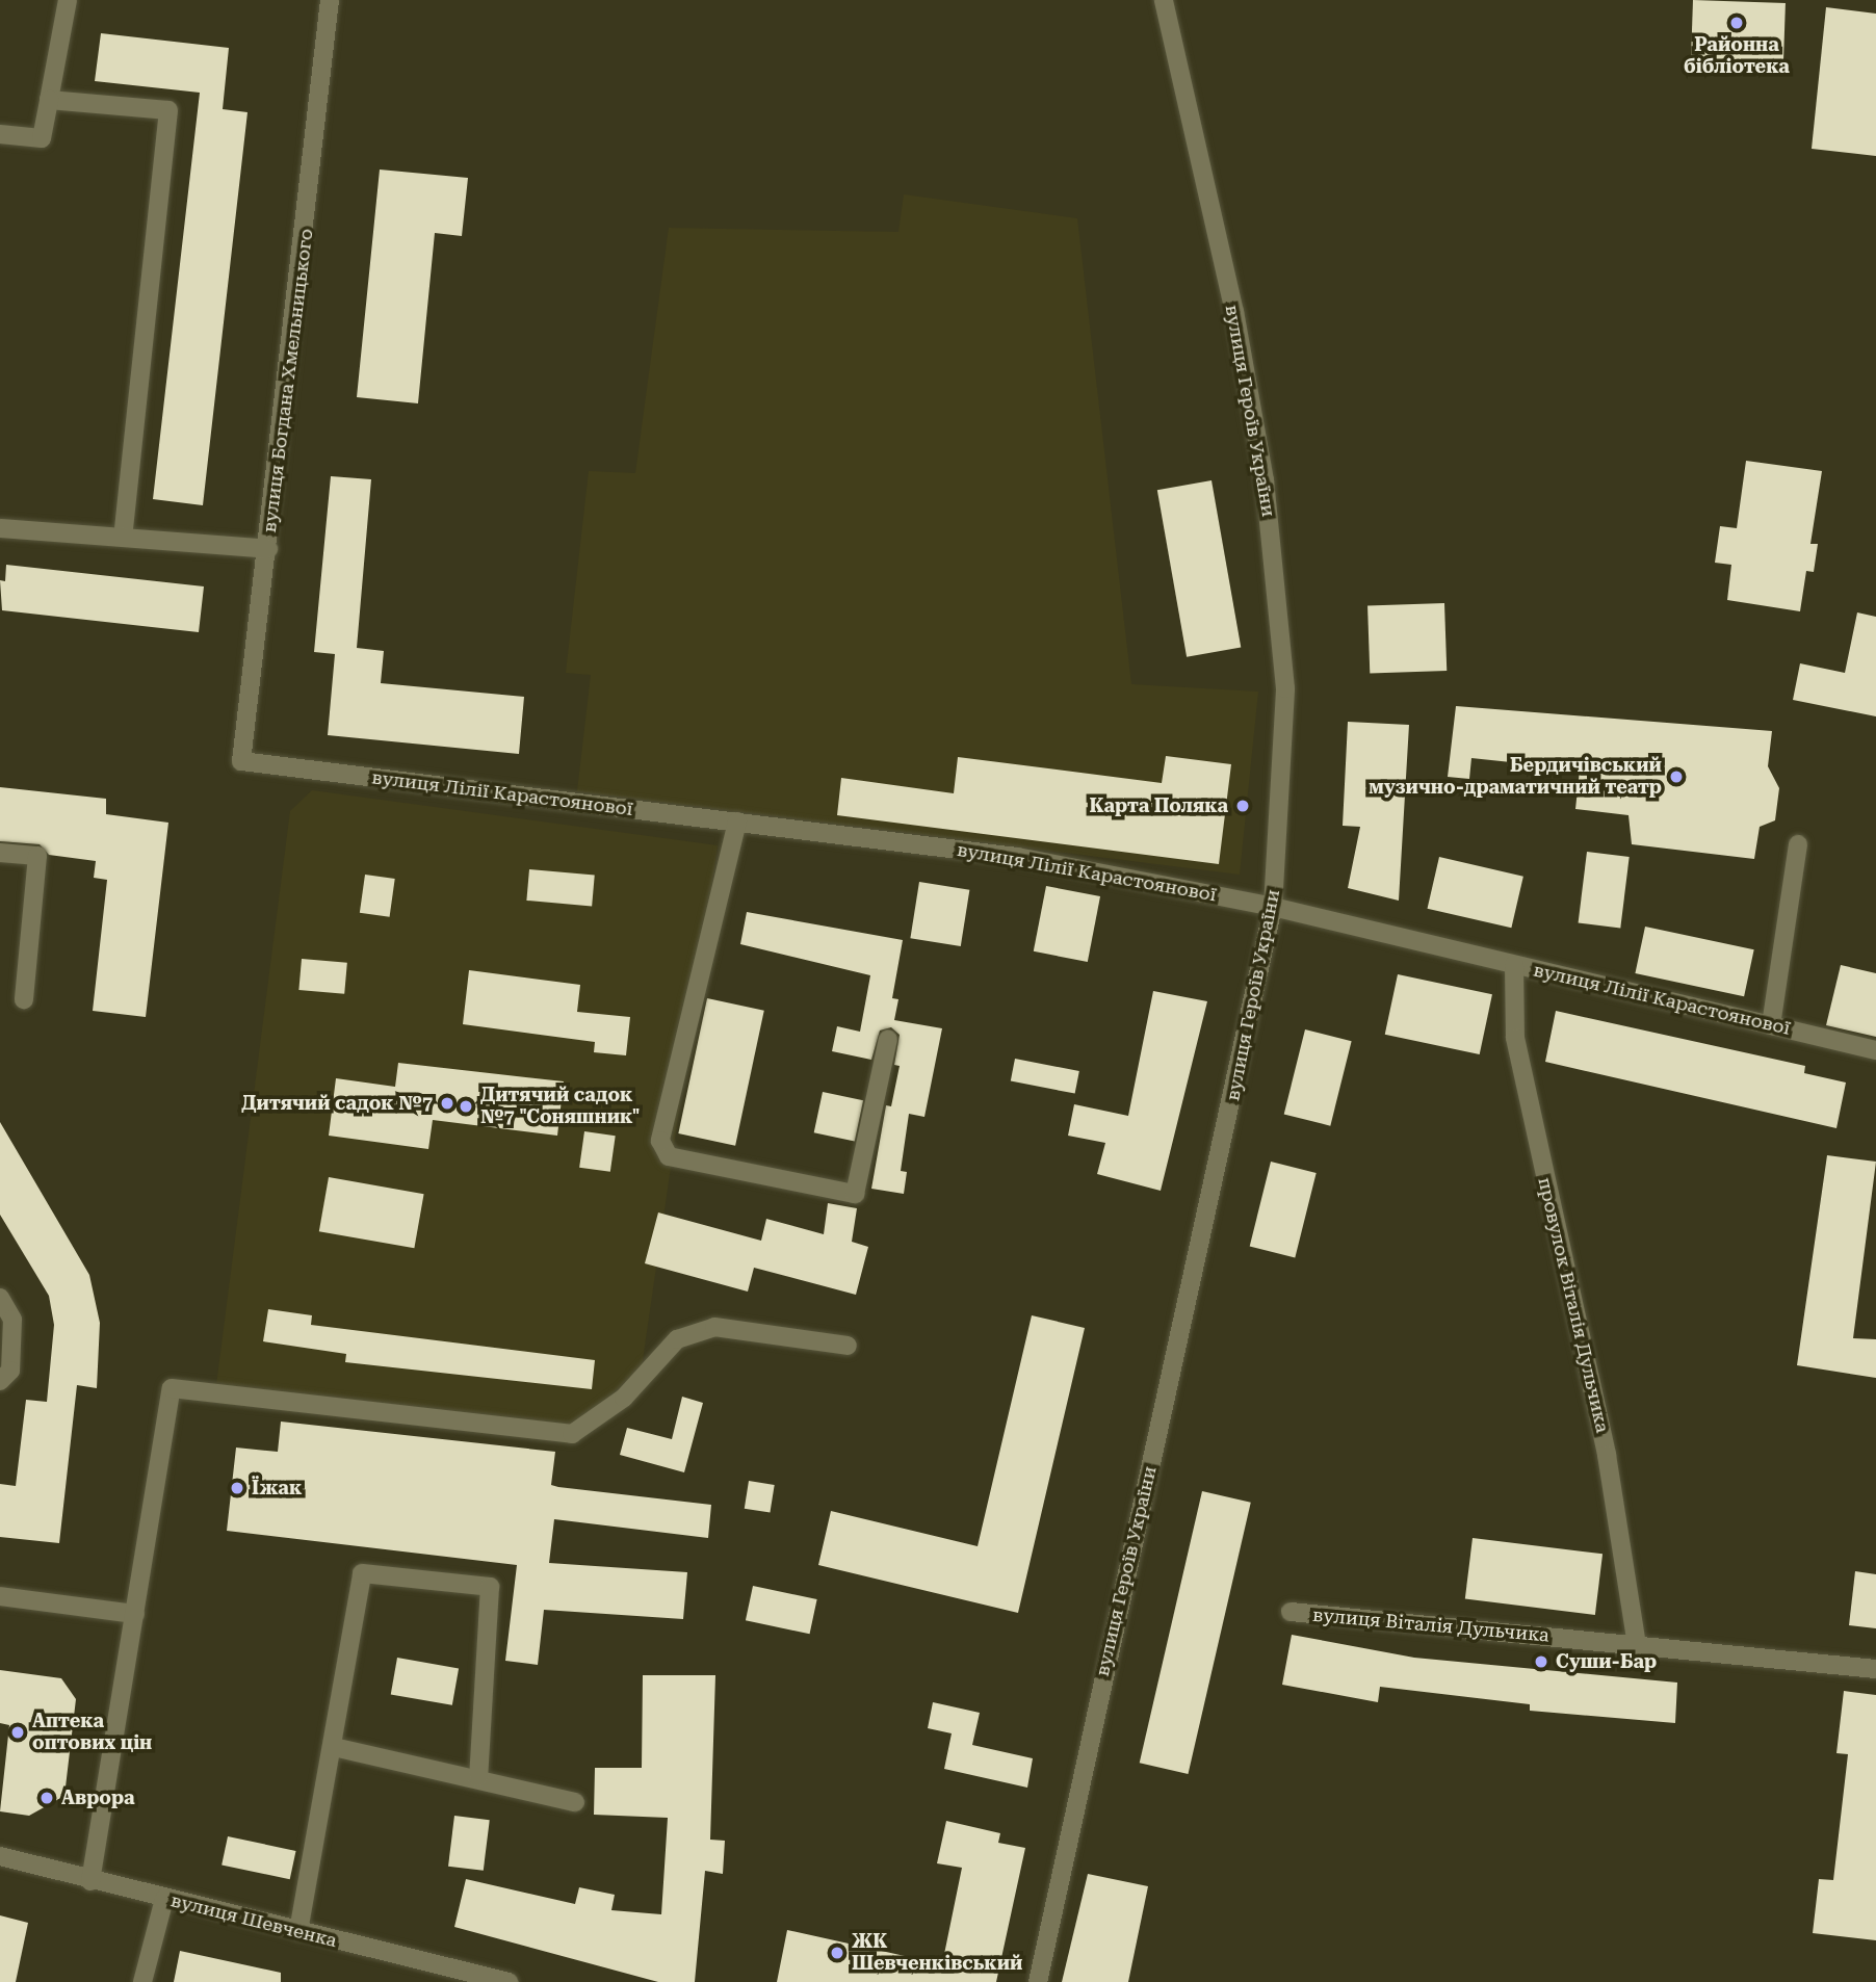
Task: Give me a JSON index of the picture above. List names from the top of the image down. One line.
{"streets":{"street":["вулиця Богдана Хмельницького","вулиця Героїв України","вулиця Лілії Карастоянової","провулок Віталія Дульчика","вулиця Віталія Дульчика","вулиця Шевченка"]},"crossings":[["вулиця Богдана Хмельницького","вулиця Лілії Карастоянової"],["вулиця Героїв України","вулиця Лілії Карастоянової"],["вулиця Лілії Карастоянової","провулок Віталія Дульчика"],["провулок Віталія Дульчика","вулиця Віталія Дульчика"]],"places":["Районна бібліотека","Бердичівський музично-драматичний театр","Карта Поляка","Дитячий садок №7","Дитячий садок №7 \"Соняшник\"","Їжак","Суши-Бар","Аптека оптових цін","Аврора","ЖК Шевченківський"]}
